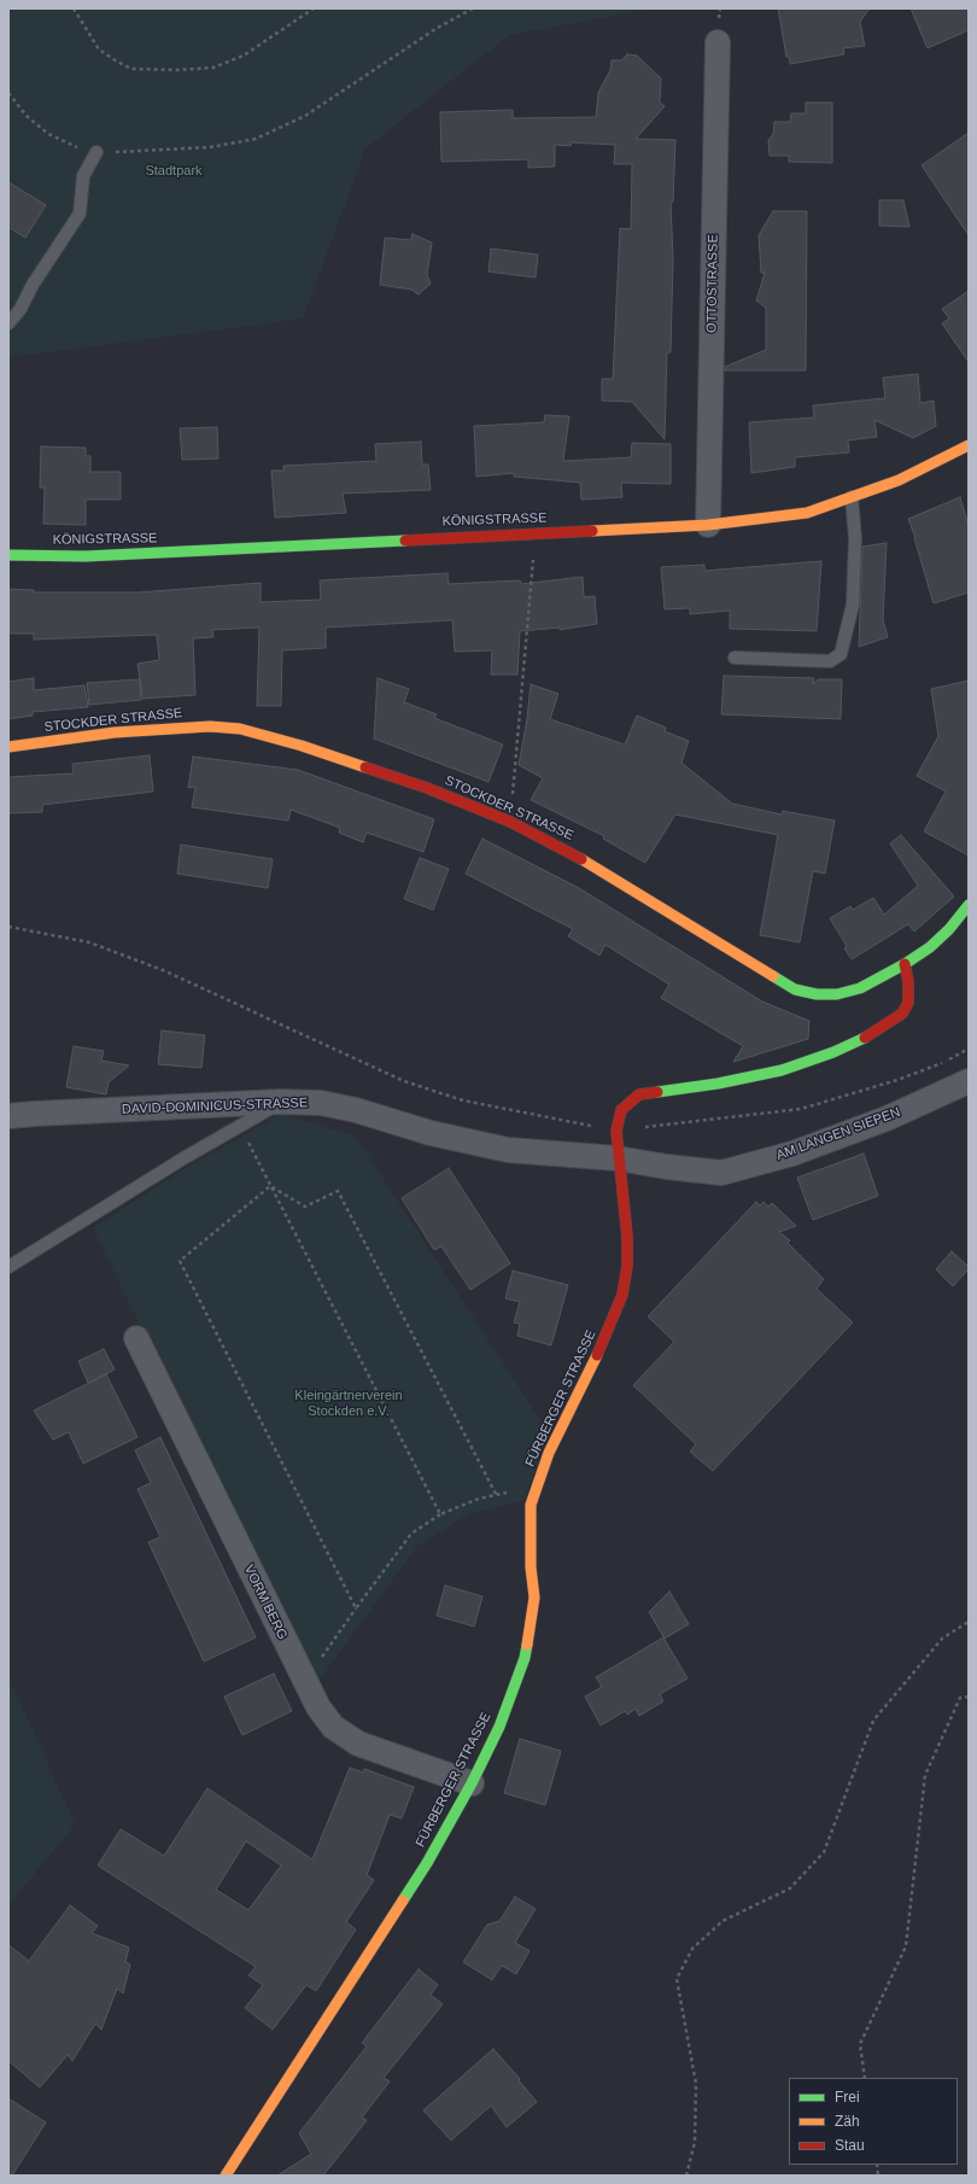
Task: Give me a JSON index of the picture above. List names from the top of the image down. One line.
{"streets":{"street":["OTTOSTRASSE","KÖNIGSTRASSE","STOCKDER STRASSE","DAVID-DOMINICUS-STRASSE","AM LANGEN SIEPEN","FÜRBERGER STRASSE","VORM BERG"]},"crossings":[["OTTOSTRASSE","KÖNIGSTRASSE"],["STOCKDER STRASSE","FÜRBERGER STRASSE"],["DAVID-DOMINICUS-STRASSE","AM LANGEN SIEPEN"],["DAVID-DOMINICUS-STRASSE","FÜRBERGER STRASSE"],["AM LANGEN SIEPEN","FÜRBERGER STRASSE"],["FÜRBERGER STRASSE","VORM BERG"]],"parks":["Stadtpark","Kleingärtnerverein Stockden e.V."],"legend":["Frei","Zäh","Stau"]}
